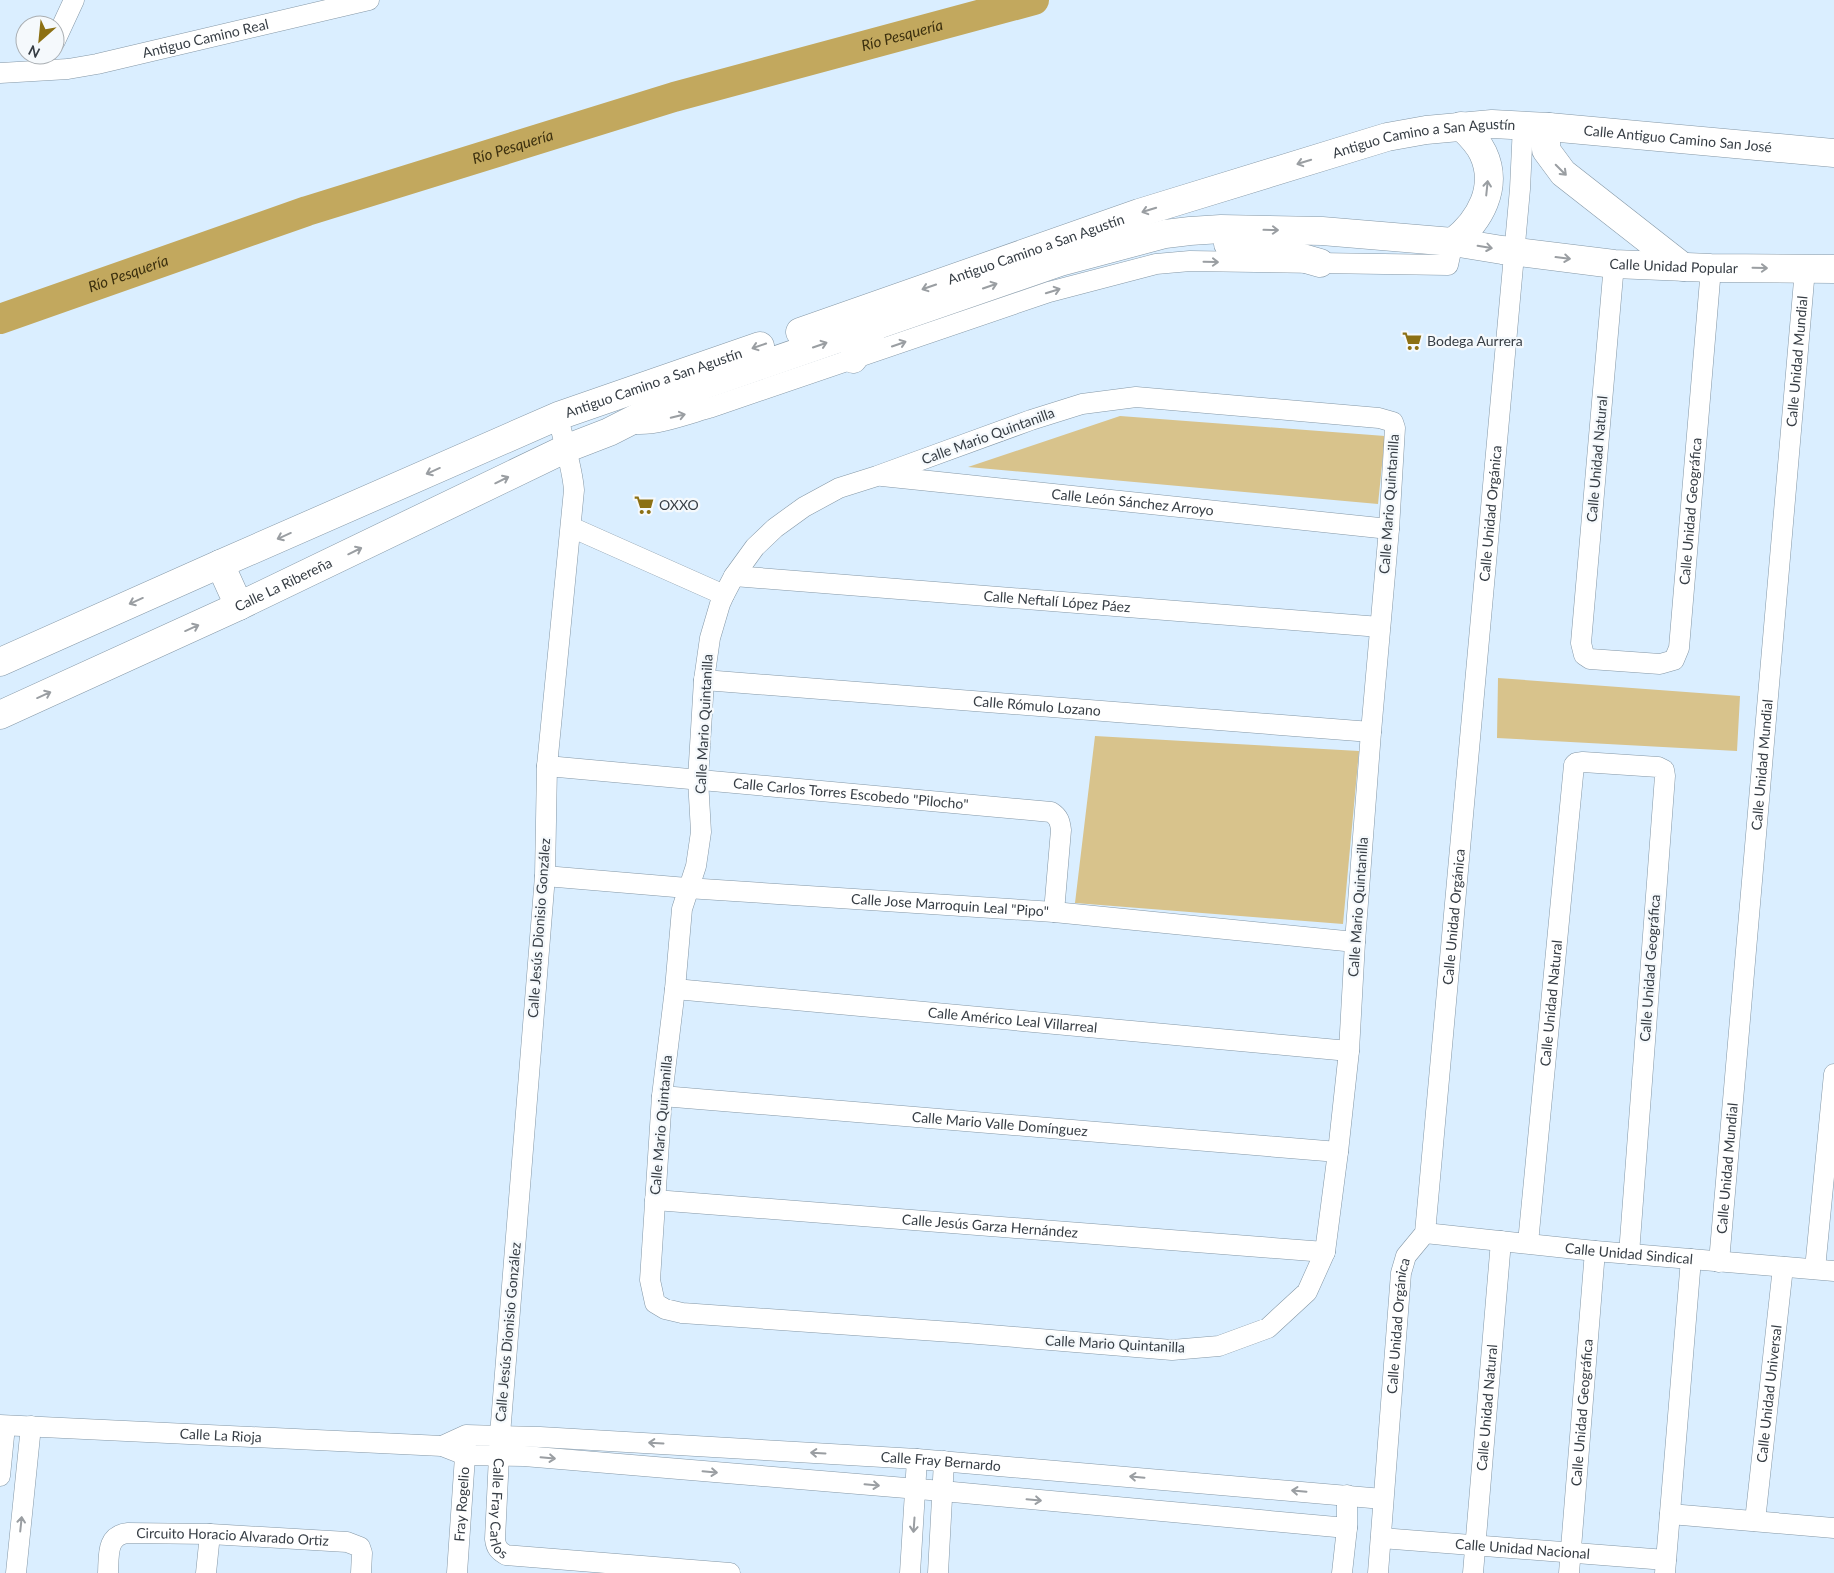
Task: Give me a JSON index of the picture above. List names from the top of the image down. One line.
{"streets":{"street":["Antiguo Camino Real","Calle Antiguo Camino San José","Antiguo Camino a San Agustín","Calle Unidad Popular","Calle Unidad Mundial","Calle Mario Quintanilla","Calle Unidad Natural","Calle León Sánchez Arroyo","Calle Unidad Geográfica","Calle Unidad Orgánica","Calle La Ribereña","Calle Neftalí López Páez","Calle Rómulo Lozano","Calle Carlos Torres Escobedo \"Pilocho\"","Calle Jose Marroquin Leal \"Pipo\"","Calle Jesús Dionisio González","Calle Américo Leal Villarreal","Calle Mario Valle Domínguez","Calle Jesús Garza Hernández","Calle Unidad Sindical","Calle Unidad Universal","Calle La Rioja","Calle Fray Bernardo","Calle Fray Carlos","Fray Rogelio","Circuito Horacio Alvarado Ortiz","Calle Unidad Nacional"]},"crossings":[["Calle Antiguo Camino San José","Antiguo Camino a San Agustín"],["Calle Antiguo Camino San José","Calle Unidad Orgánica"],["Antiguo Camino a San Agustín","Calle Unidad Popular"],["Antiguo Camino a San Agustín","Calle Unidad Orgánica"],["Antiguo Camino a San Agustín","Calle La Ribereña"],["Antiguo Camino a San Agustín","Calle Jesús Dionisio González"],["Calle Unidad Popular","Calle Unidad Mundial"],["Calle Unidad Popular","Calle Unidad Natural"],["Calle Unidad Popular","Calle Unidad Geográfica"],["Calle Unidad Popular","Calle Unidad Orgánica"],["Calle Unidad Mundial","Calle Unidad Sindical"],["Calle Mario Quintanilla","Calle León Sánchez Arroyo"],["Calle Mario Quintanilla","Calle Neftalí López Páez"],["Calle Mario Quintanilla","Calle Rómulo Lozano"],["Calle Mario Quintanilla","Calle Carlos Torres Escobedo \"Pilocho\""],["Calle Mario Quintanilla","Calle Jose Marroquin Leal \"Pipo\""],["Calle Mario Quintanilla","Calle Américo Leal Villarreal"],["Calle Mario Quintanilla","Calle Mario Valle Domínguez"],["Calle Mario Quintanilla","Calle Jesús Garza Hernández"],["Calle Unidad Natural","Calle Unidad Geográfica"],["Calle Unidad Natural","Calle Unidad Sindical"],["Calle Unidad Natural","Calle Unidad Nacional"],["Calle Unidad Geográfica","Calle Unidad Sindical"],["Calle Unidad Geográfica","Calle Unidad Nacional"],["Calle Unidad Orgánica","Calle Unidad Sindical"],["Calle Unidad Orgánica","Calle Fray Bernardo"],["Calle Unidad Orgánica","Calle Unidad Nacional"],["Calle La Ribereña","Calle Jesús Dionisio González"],["Calle Carlos Torres Escobedo \"Pilocho\"","Calle Jose Marroquin Leal \"Pipo\""],["Calle Carlos Torres Escobedo \"Pilocho\"","Calle Jesús Dionisio González"],["Calle Jose Marroquin Leal \"Pipo\"","Calle Jesús Dionisio González"],["Calle Jesús Dionisio González","Calle La Rioja"],["Calle Jesús Dionisio González","Calle Fray Bernardo"],["Calle Jesús Dionisio González","Calle Fray Carlos"],["Calle Unidad Sindical","Calle Unidad Universal"],["Calle La Rioja","Calle Fray Bernardo"],["Calle La Rioja","Calle Fray Carlos"],["Calle La Rioja","Fray Rogelio"],["Calle Fray Bernardo","Calle Fray Carlos"]],"one_way":["Calle Unidad Popular"],"water":["Río Pesquería"],"places":{"supermarket":["Bodega Aurrera","OXXO"]},"north":"bottom left"}
